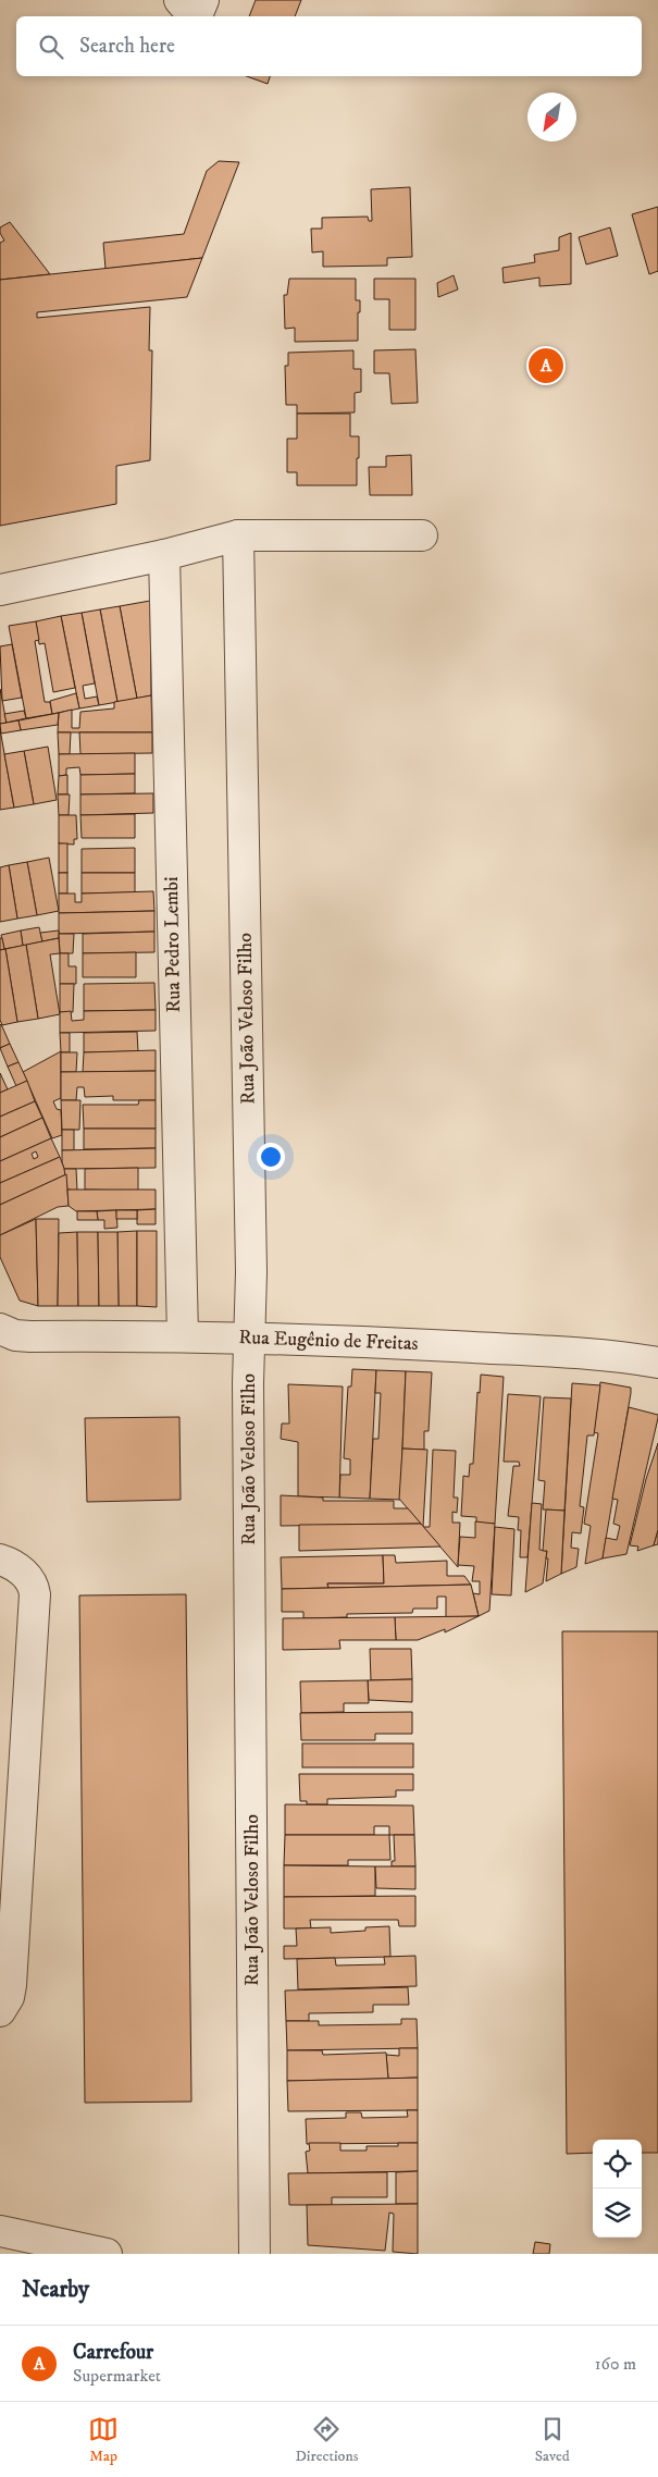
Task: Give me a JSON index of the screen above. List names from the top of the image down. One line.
{"streets":{"street":["Rua Pedro Lembi","Rua João Veloso Filho","Rua Eugênio de Freitas"]},"crossings":[["Rua Pedro Lembi","Rua Eugênio de Freitas"],["Rua João Veloso Filho","Rua Eugênio de Freitas"]],"north":"bottom left","page":{"search":"Search here","pins":"A","heading":"Nearby","list":[{"mark":"A","name":"Carrefour","note":"Supermarket","value":"160 m"}],"nav":["Map","Directions","Saved"]}}
